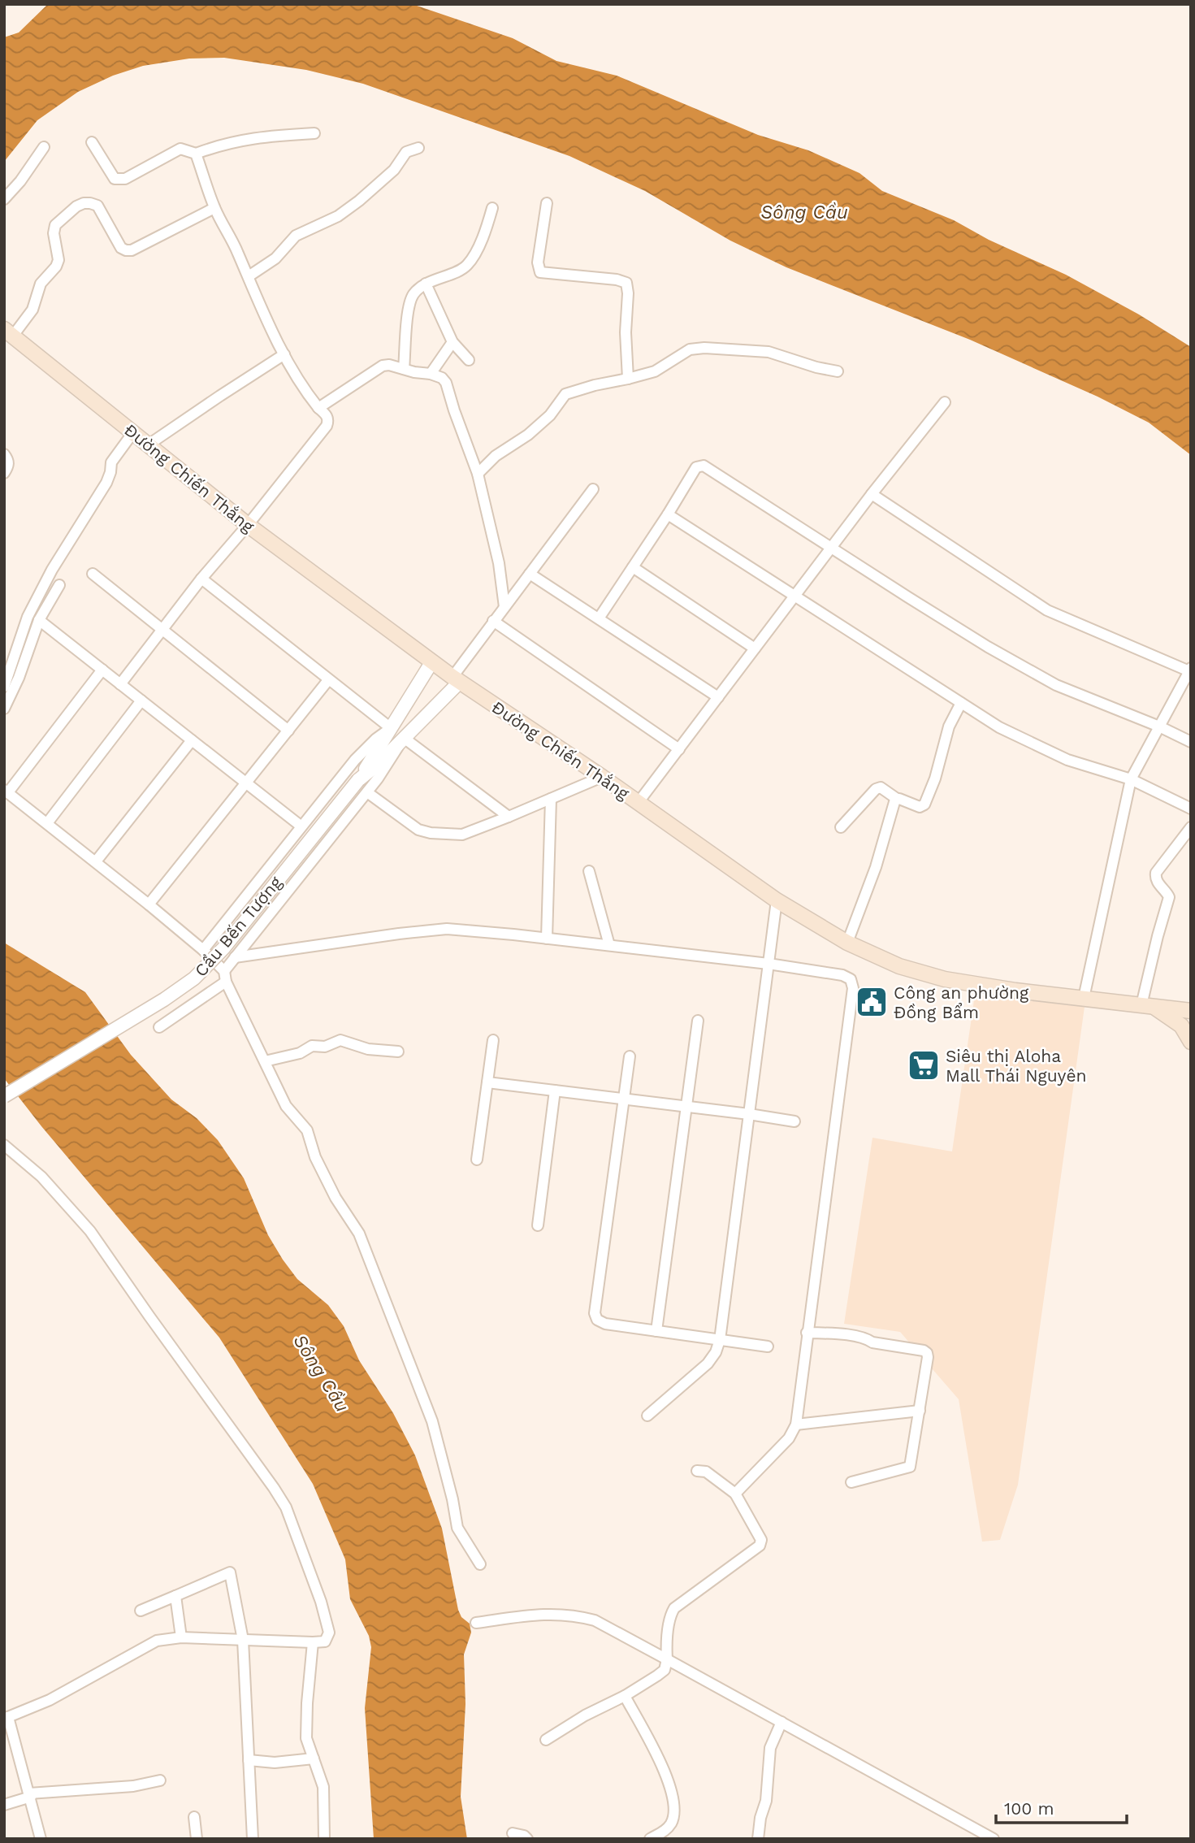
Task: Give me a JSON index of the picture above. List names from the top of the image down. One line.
{"streets":{"main road":["Đường Chiến Thắng"],"street":["Cầu Bến Tượng"]},"water":["Sông Cầu"],"places":{"public building":["Công an phường Đồng Bẩm"],"supermarket":["Siêu thị Aloha Mall Thái Nguyên"]},"scale_bar":"100 m"}
